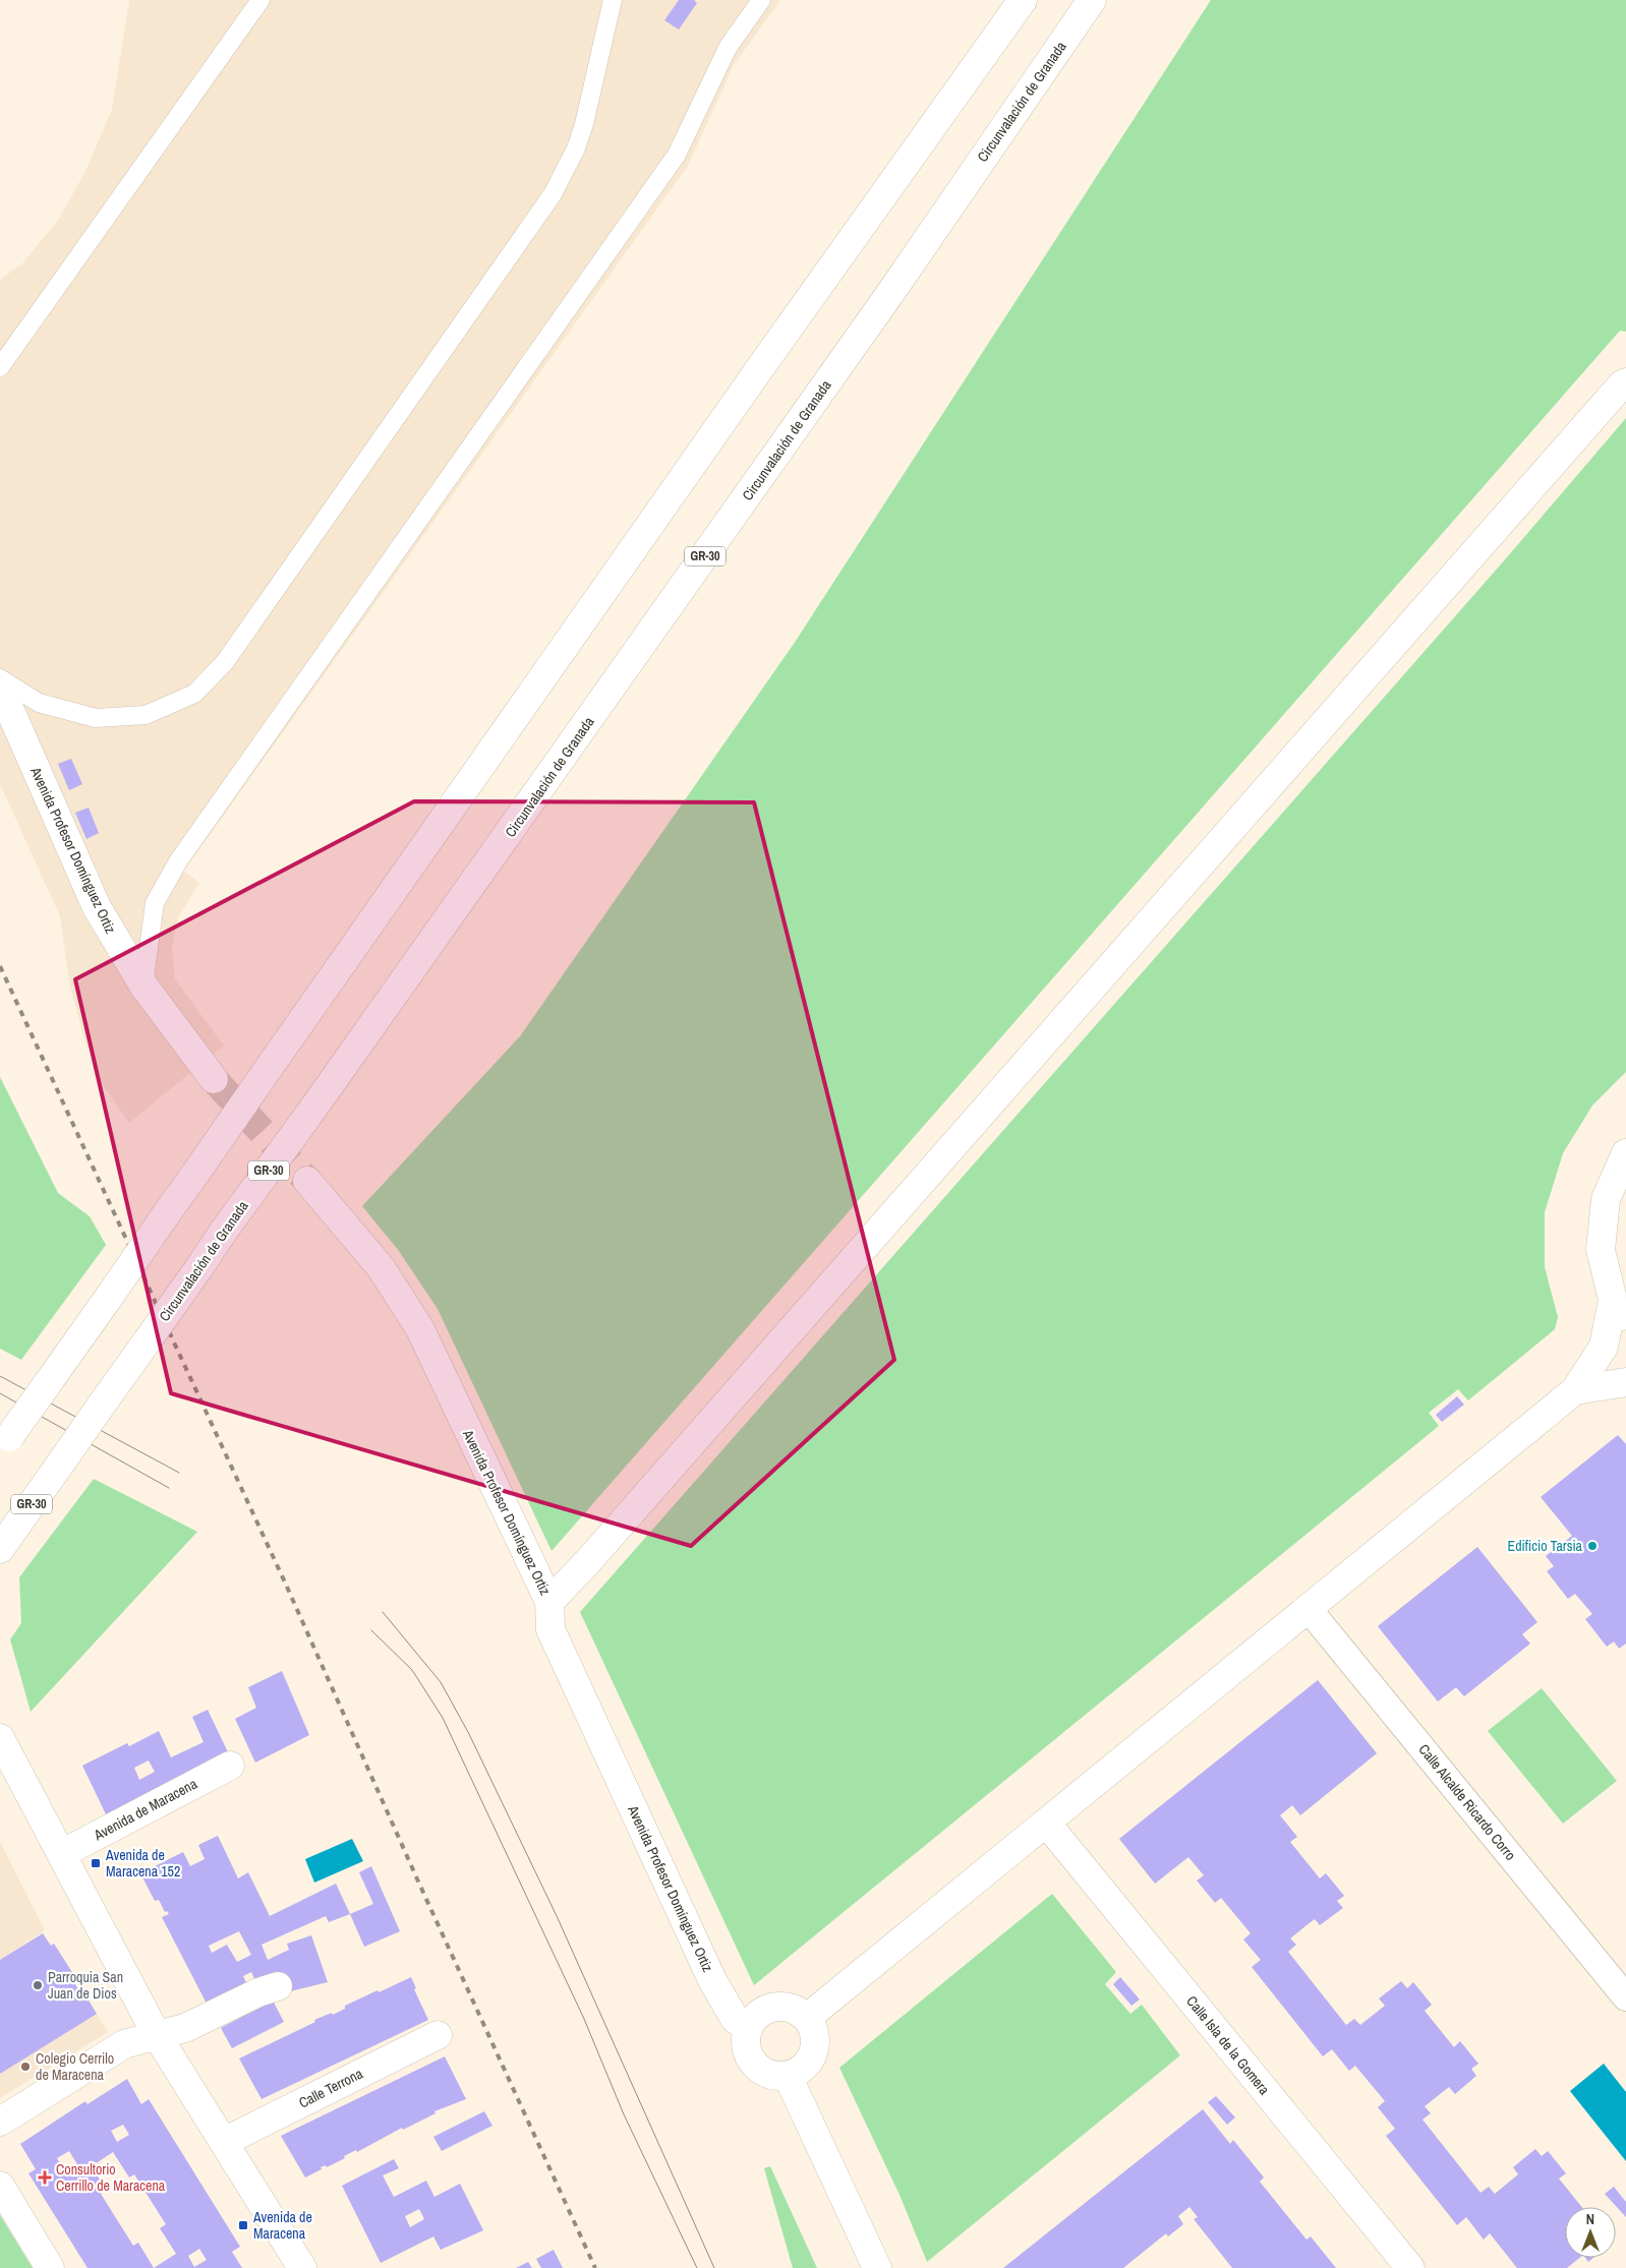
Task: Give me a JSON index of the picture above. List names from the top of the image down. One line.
{"streets":{"main road":["Circunvalación de Granada","GR-30","Avenida Profesor Domínguez Ortiz","Avenida de Maracena","Calle Isla de la Gomera","Calle Terrona"],"street":["Calle Alcalde Ricardo Corro"]},"places":{"other":["Edificio Tarsia","Parroquia San Juan de Dios","Colegio Cerrilo de Maracena"],"transit":["Avenida de Maracena 152","Avenida de Maracena"],"health":["Consultorio Cerrillo de Maracena"]},"north":"top"}
